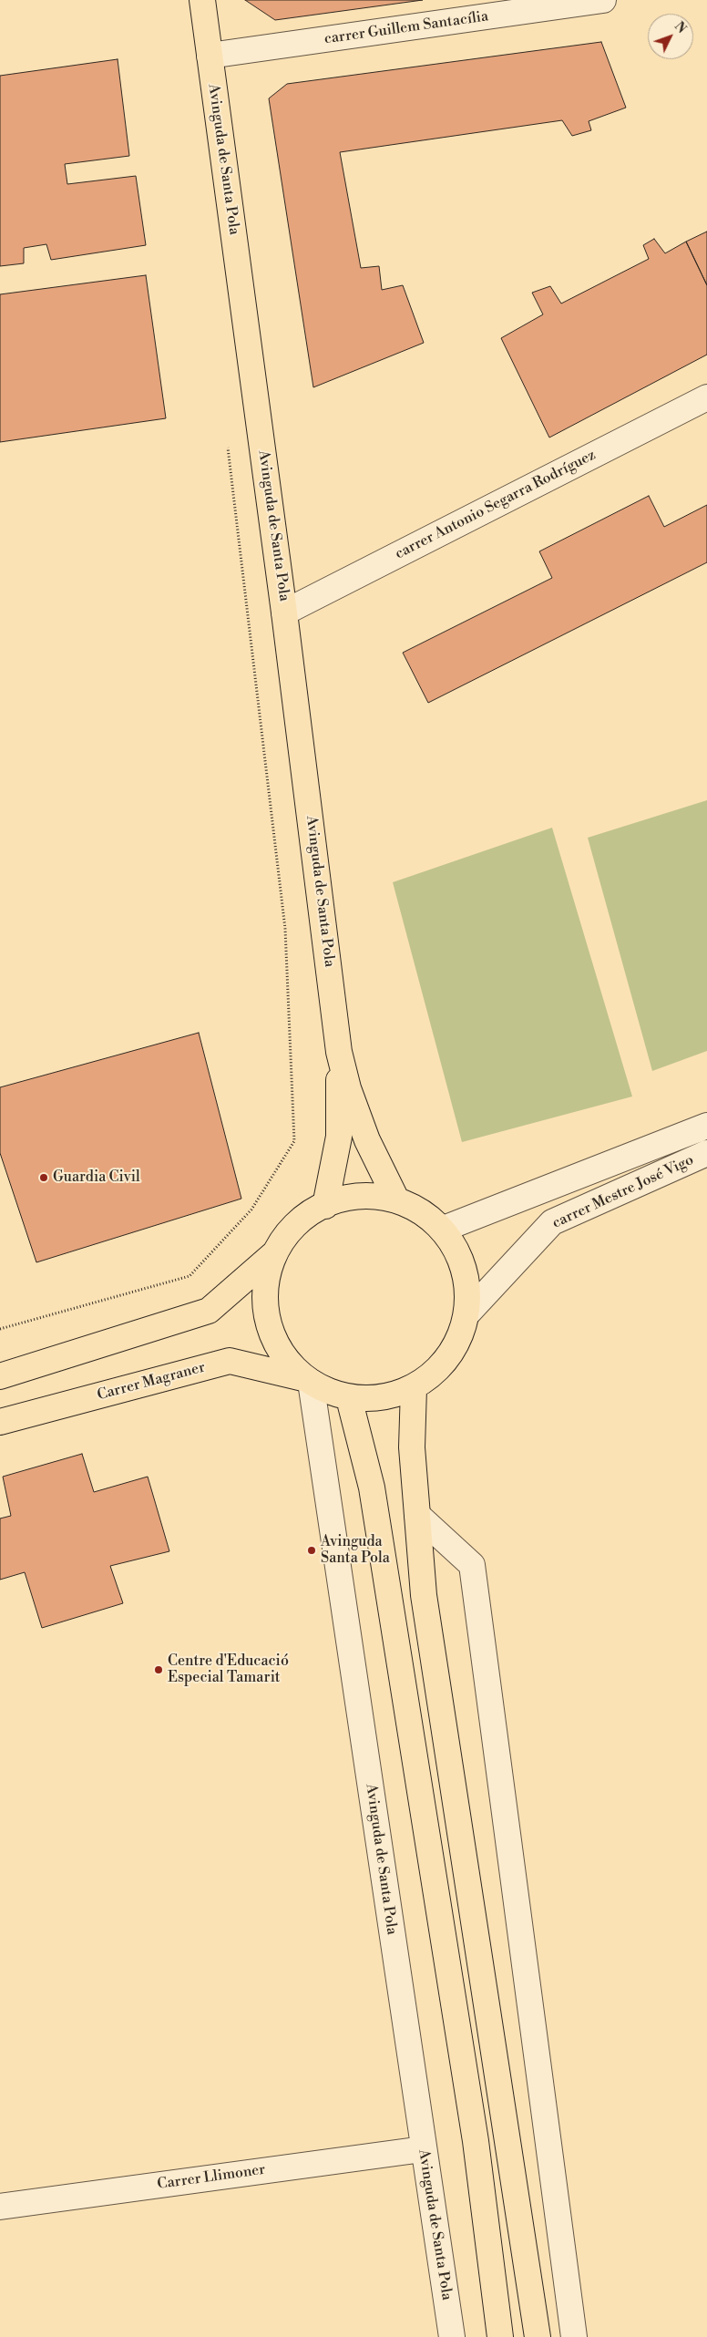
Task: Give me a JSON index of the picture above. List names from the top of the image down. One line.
{"streets":{"main road":["Avinguda de Santa Pola","Carrer Magraner"],"street":["carrer Guillem Santacília","carrer Antonio Segarra Rodríguez","carrer Mestre José Vigo","Carrer Llimoner"]},"crossings":[["carrer Guillem Santacília","Avinguda de Santa Pola"],["Avinguda de Santa Pola","carrer Antonio Segarra Rodríguez"],["Avinguda de Santa Pola","Carrer Magraner"],["Avinguda de Santa Pola","Carrer Llimoner"]],"places":["Guardia Civil","Avinguda Santa Pola","Centre d'Educació Especial Tamarit"],"north":"top right"}
